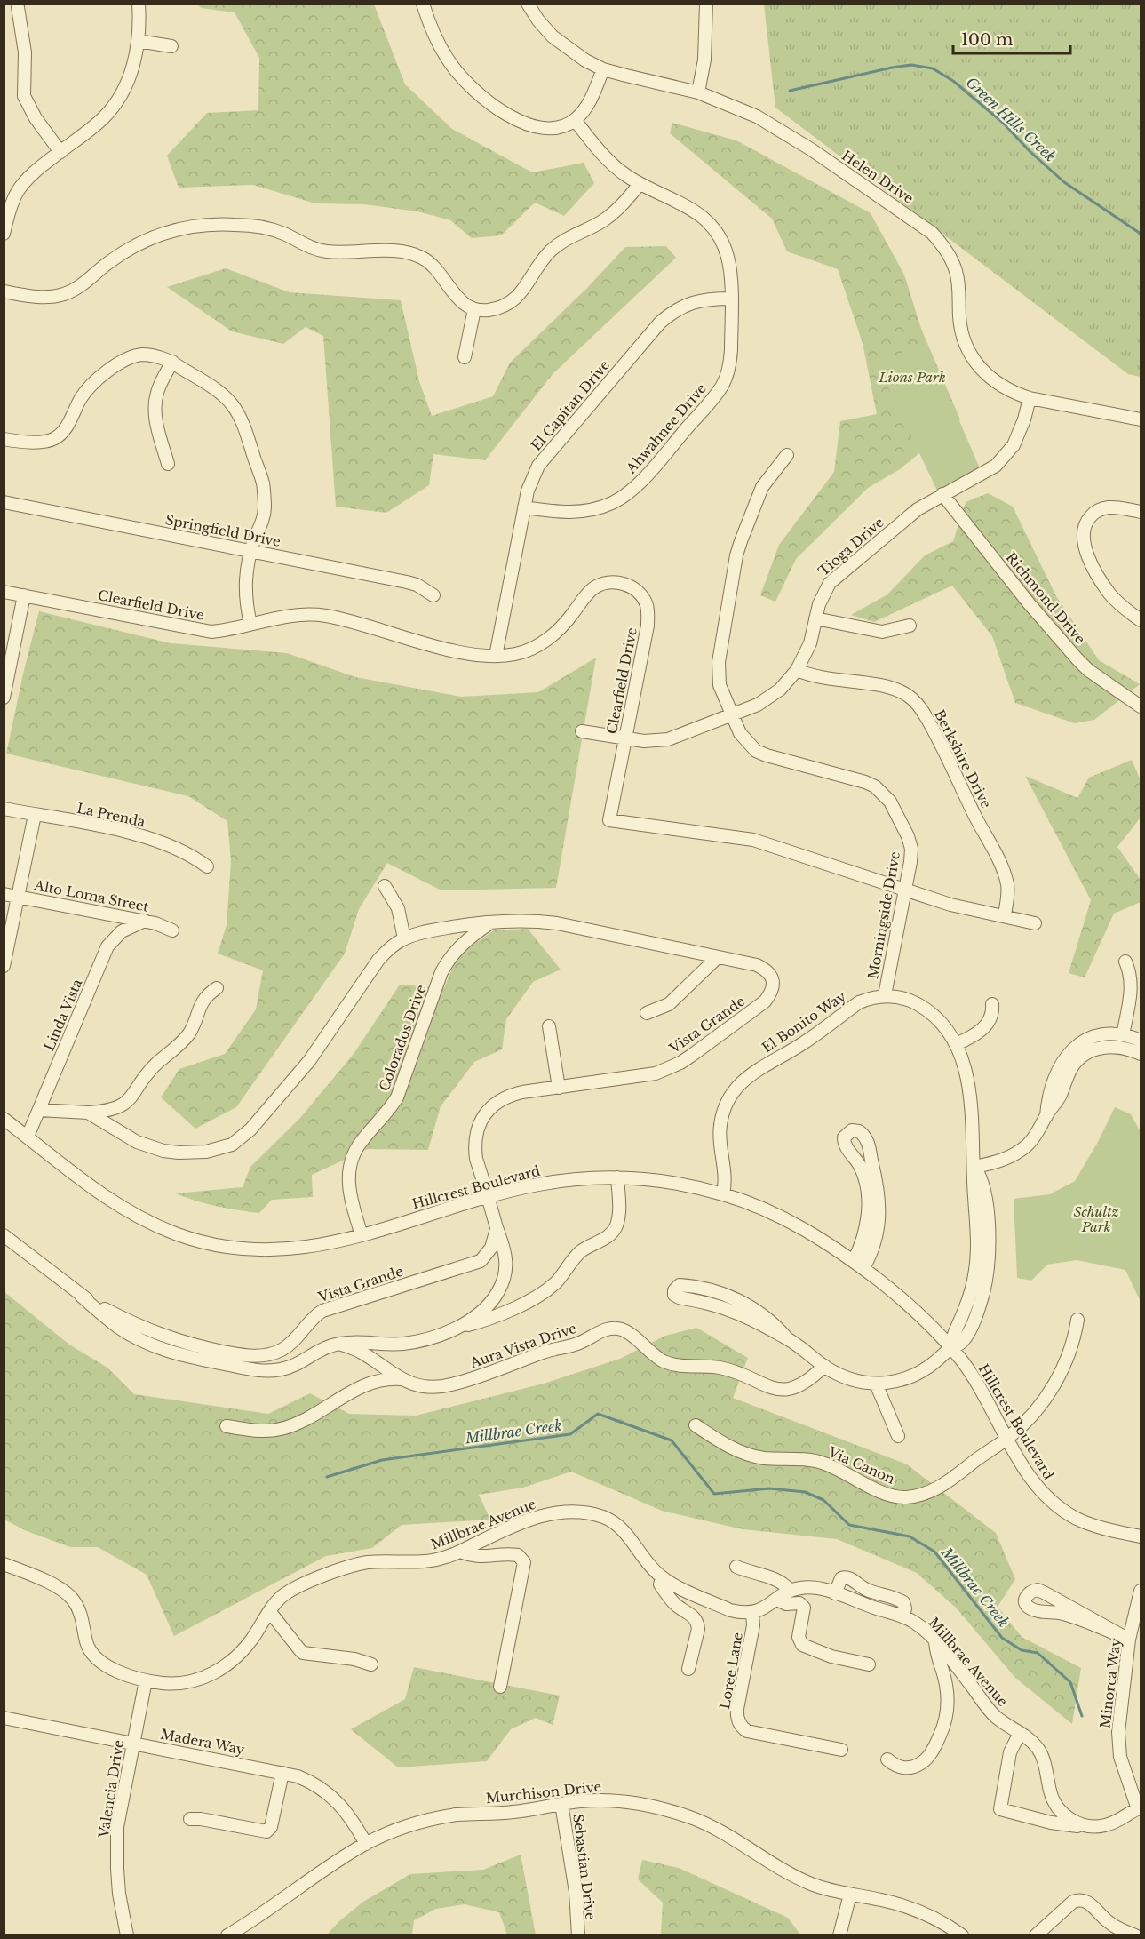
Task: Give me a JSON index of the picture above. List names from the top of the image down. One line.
{"streets":{"street":["Helen Drive","El Capitan Drive","Ahwahnee Drive","Springfield Drive","Tioga Drive","Richmond Drive","Clearfield Drive","Berkshire Drive","La Prenda","Alto Loma Street","Morningside Drive","Linda Vista","El Bonito Way","Vista Grande","Colorados Drive","Hillcrest Boulevard","Aura Vista Drive","Via Canon","Millbrae Avenue","Loree Lane","Minorca Way","Madera Way","Valencia Drive","Murchison Drive","Sebastian Drive"]},"crossings":[["Helen Drive","Tioga Drive"],["El Capitan Drive","Ahwahnee Drive"],["El Capitan Drive","Clearfield Drive"],["Tioga Drive","Richmond Drive"],["Tioga Drive","Clearfield Drive"],["Tioga Drive","Berkshire Drive"],["Tioga Drive","Morningside Drive"],["Clearfield Drive","Berkshire Drive"],["Clearfield Drive","Morningside Drive"],["Alto Loma Street","Linda Vista"],["Morningside Drive","El Bonito Way"],["Linda Vista","Vista Grande"],["Linda Vista","Hillcrest Boulevard"],["El Bonito Way","Hillcrest Boulevard"],["Vista Grande","Colorados Drive"],["Vista Grande","Hillcrest Boulevard"],["Colorados Drive","Hillcrest Boulevard"],["Hillcrest Boulevard","Via Canon"],["Millbrae Avenue","Loree Lane"],["Millbrae Avenue","Valencia Drive"],["Madera Way","Valencia Drive"],["Madera Way","Murchison Drive"],["Murchison Drive","Sebastian Drive"]],"water":["Green Hills Creek","Millbrae Creek"],"parks":["Lions Park","Schultz Park"],"scale_bar":"100 m"}
